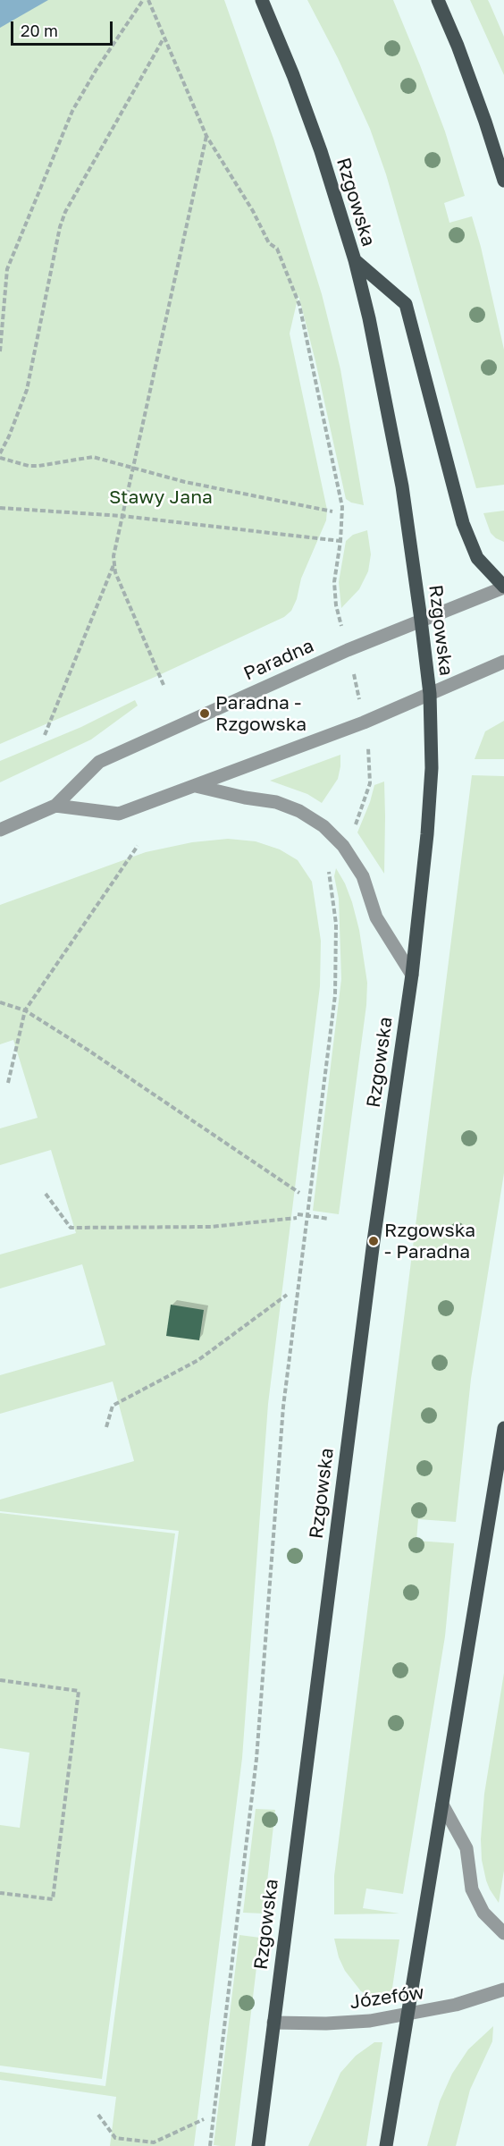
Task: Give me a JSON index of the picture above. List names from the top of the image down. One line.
{"streets":{"main road":["Rzgowska"],"street":["Paradna","Józefów"]},"crossings":[["Rzgowska","Paradna"],["Rzgowska","Józefów"]],"parks":["Stawy Jana"],"places":["Paradna - Rzgowska","Rzgowska - Paradna"],"scale_bar":"20 m"}
